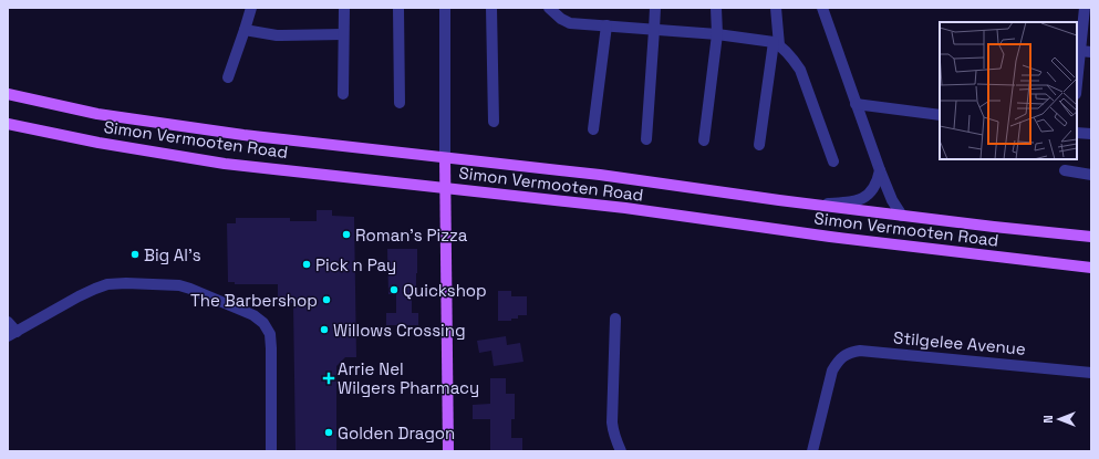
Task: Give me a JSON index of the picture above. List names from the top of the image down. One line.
{"streets":{"main road":["Simon Vermooten Road"],"street":["Stilgelee Avenue"]},"places":{"other":["Roman's Pizza","Big Al's","Pick n Pay","Quickshop","The Barbershop","Willows Crossing","Golden Dragon"],"health":["Arrie Nel Wilgers Pharmacy"]},"north":"left"}
